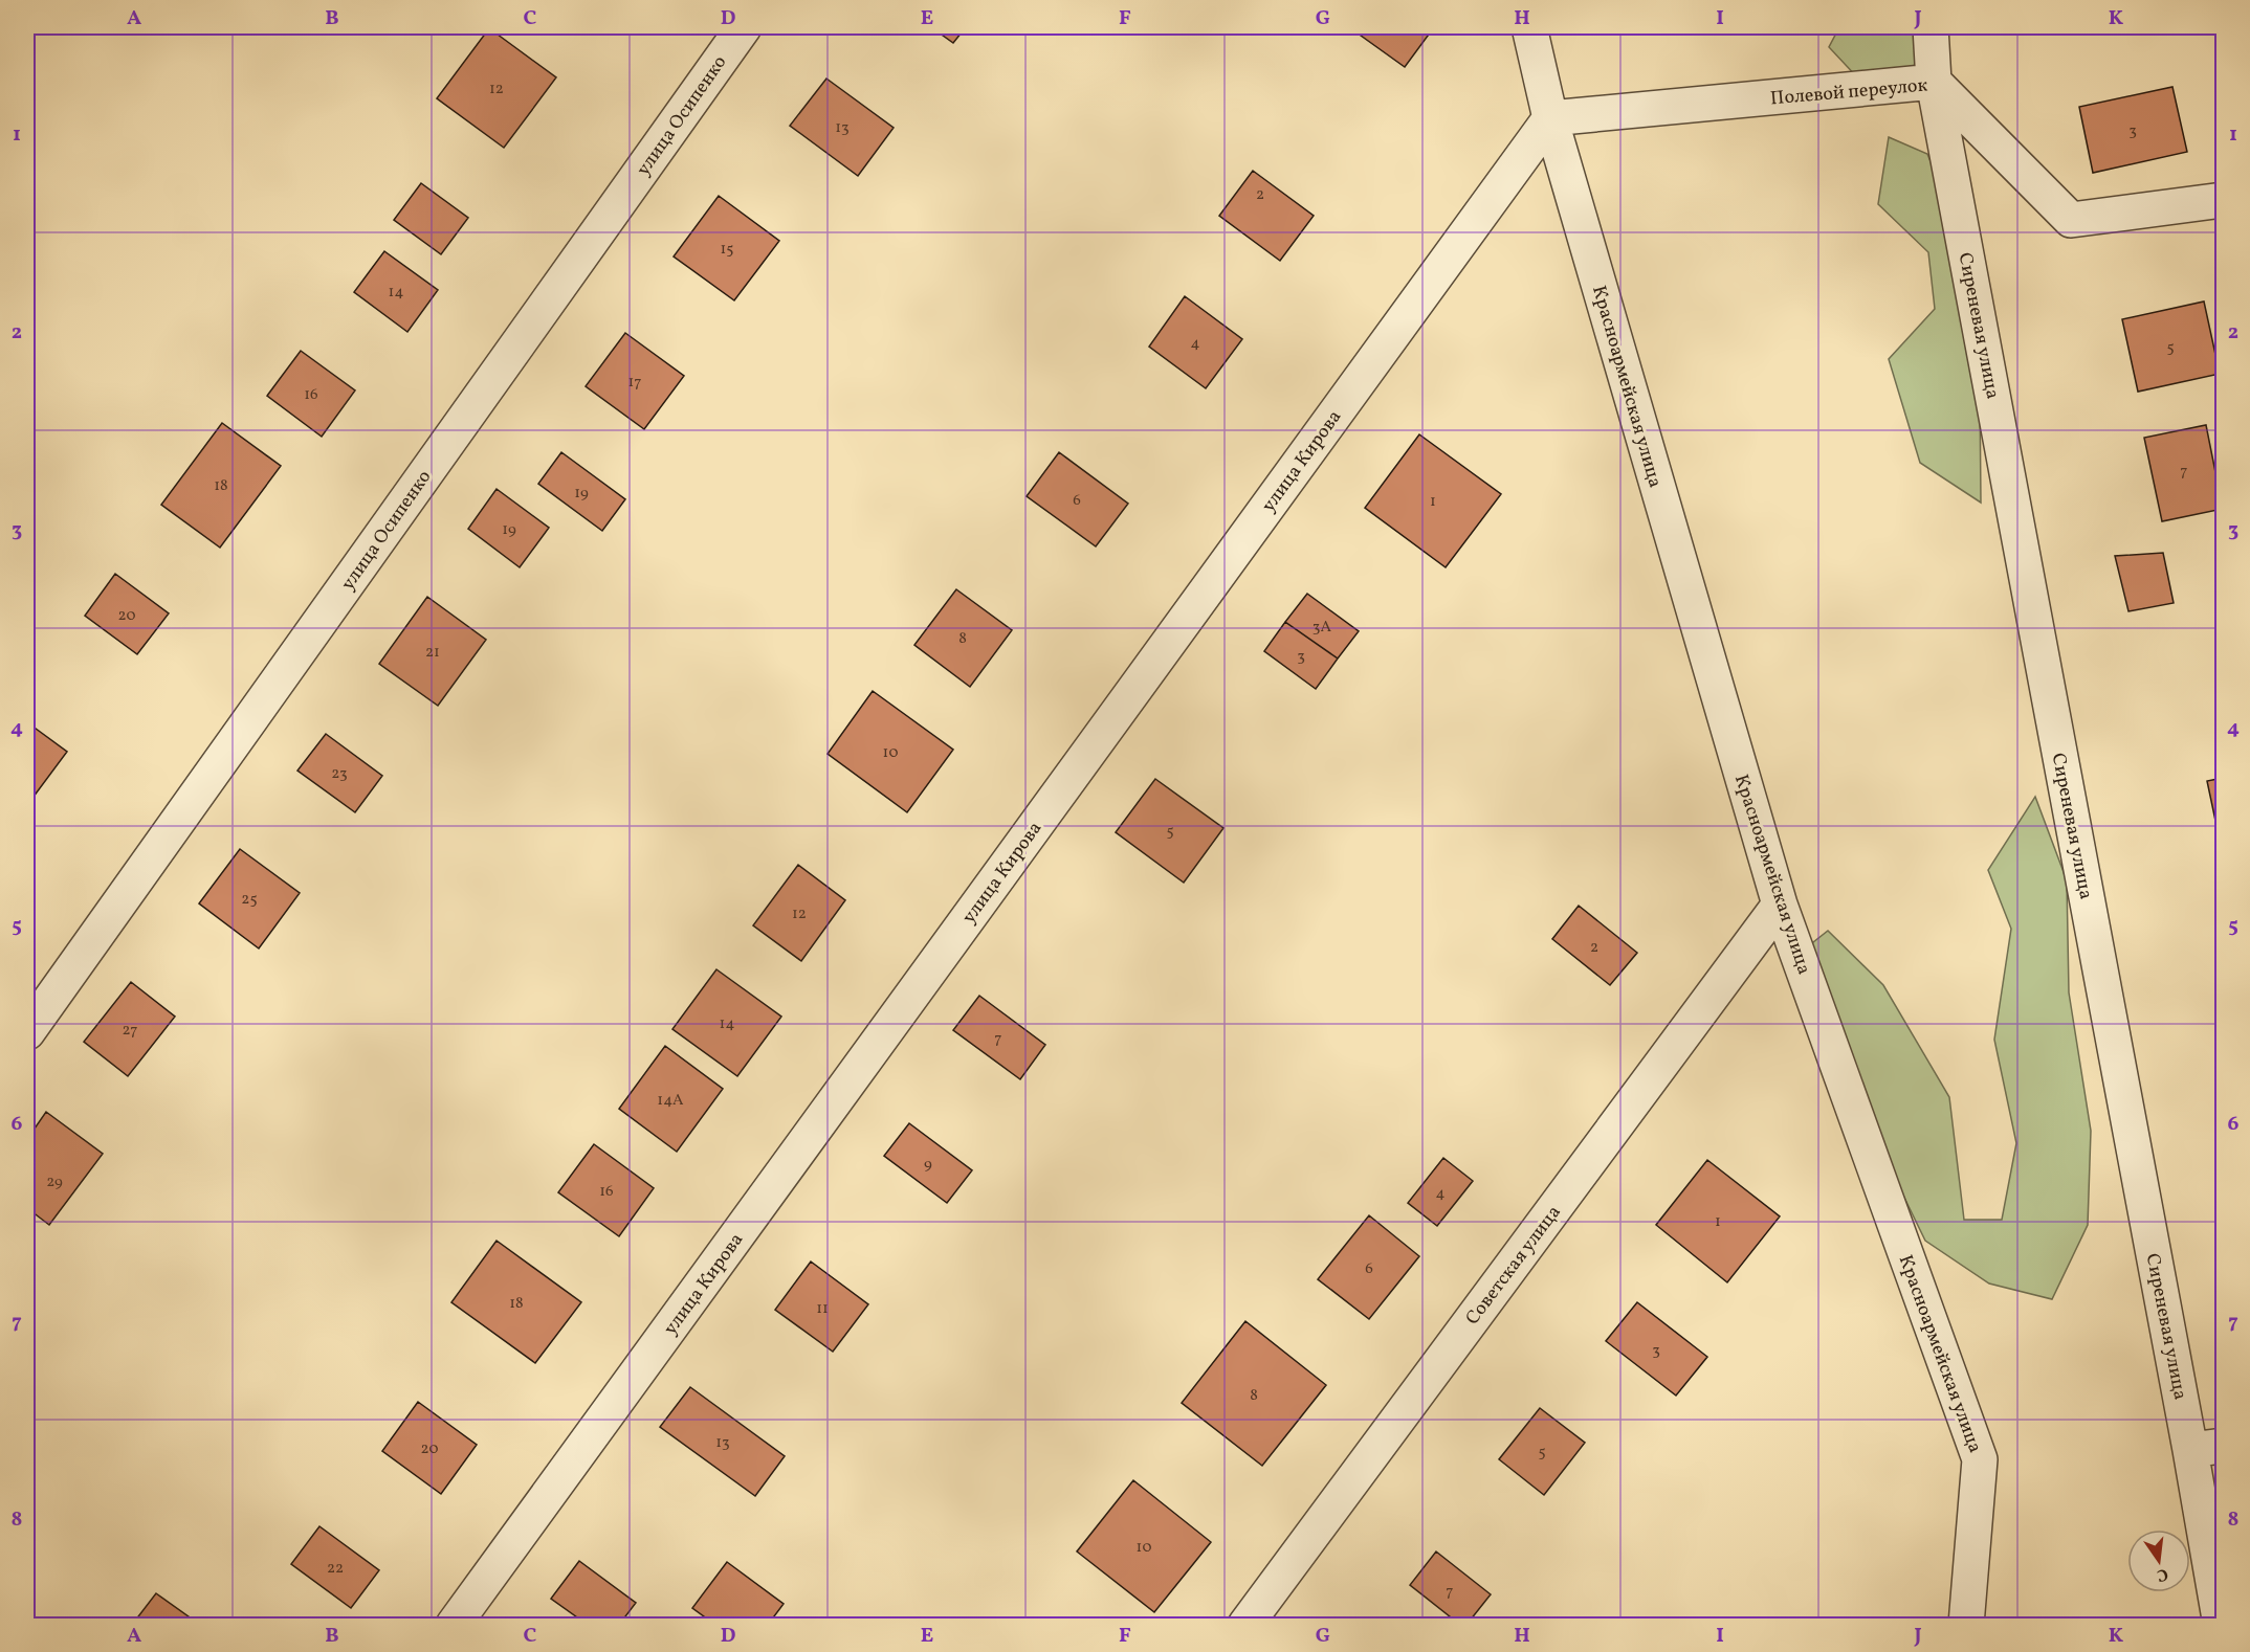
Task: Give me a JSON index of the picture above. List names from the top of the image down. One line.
{"streets":{"street":["Полевой переулок","улица Осипенко","Сиреневая улица","Красноармейская улица","улица Кирова","Советская улица"]},"crossings":[["Полевой переулок","Сиреневая улица"],["Полевой переулок","Красноармейская улица"],["Полевой переулок","улица Кирова"],["Красноармейская улица","улица Кирова"],["Красноармейская улица","Советская улица"]],"house_numbers":["12","13","3","2","15","14","4","5","17","16","7","18","19","6","1","19","20","3А","8","21","3","10","23","5","25","12","2","14","27","7","14А","9","29","16","4","1","6","18","11","3","8","13","20","5","10","22","7"],"north":"bottom","grid":{"columns":["A","B","C","D","E","F","G","H","I","J","K"],"rows":["1","2","3","4","5","6","7","8"]}}
